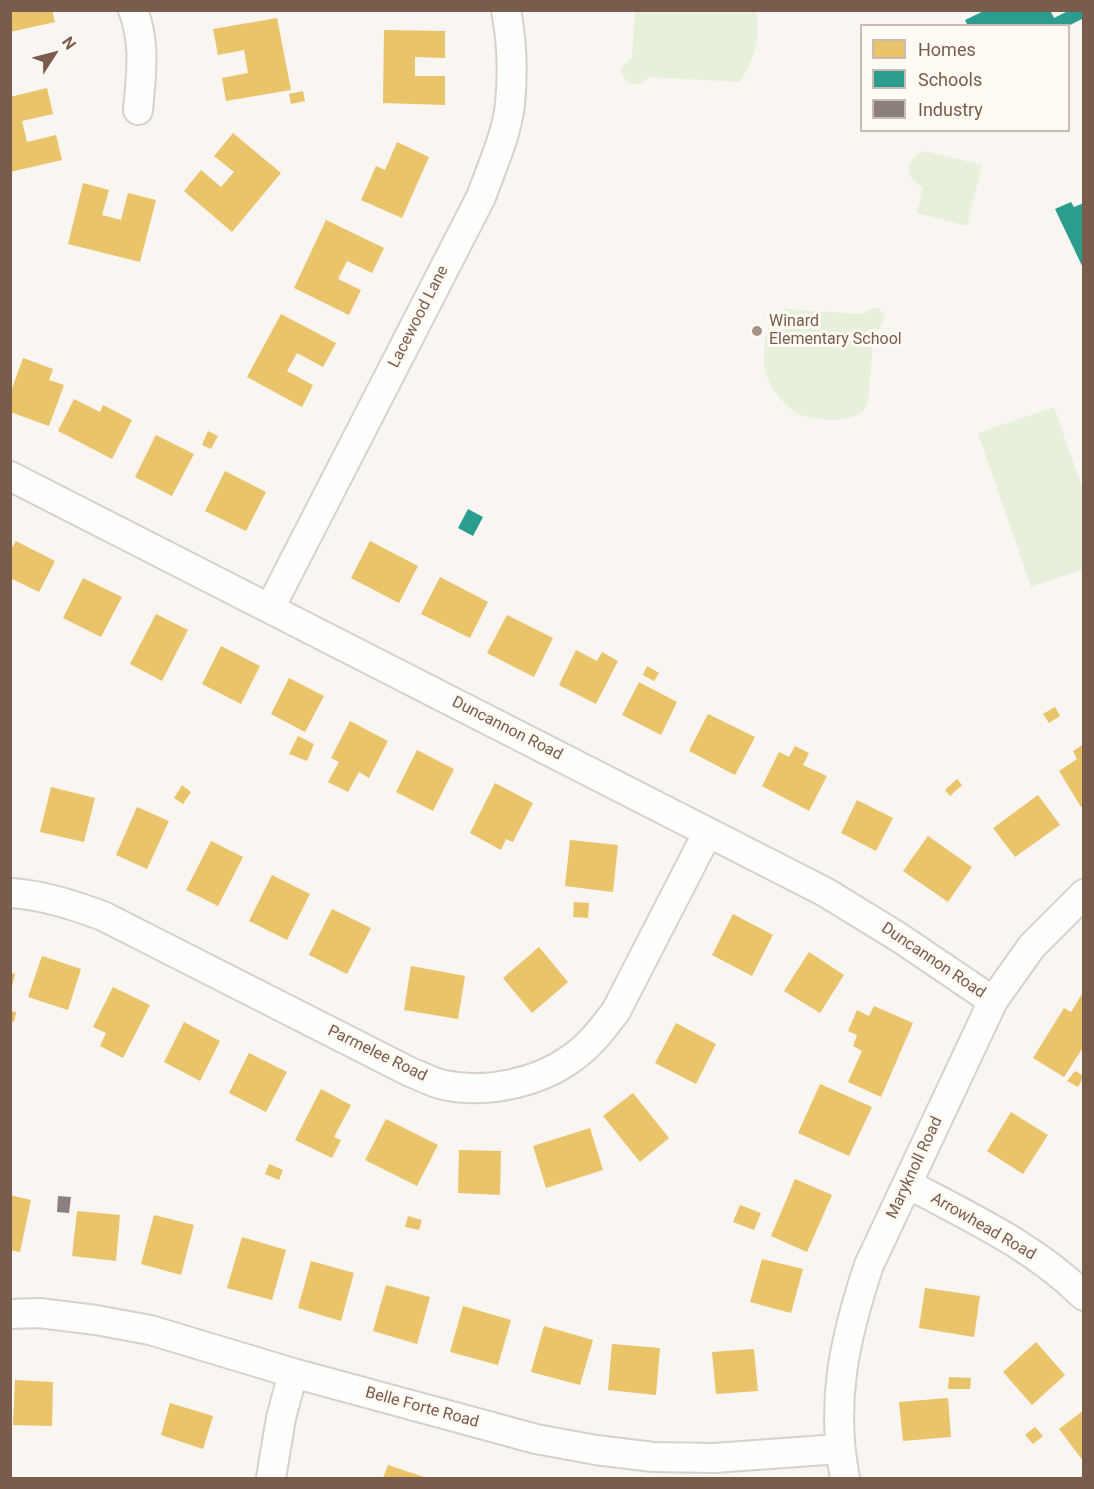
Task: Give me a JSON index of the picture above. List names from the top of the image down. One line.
{"streets":{"street":["Lacewood Lane","Duncannon Road","Parmelee Road","Maryknoll Road","Arrowhead Road","Belle Forte Road"]},"crossings":[["Lacewood Lane","Duncannon Road"],["Duncannon Road","Parmelee Road"],["Duncannon Road","Maryknoll Road"],["Maryknoll Road","Arrowhead Road"],["Maryknoll Road","Belle Forte Road"]],"places":["Winard Elementary School"],"legend":["Homes","Schools","Industry"],"north":"top right"}
